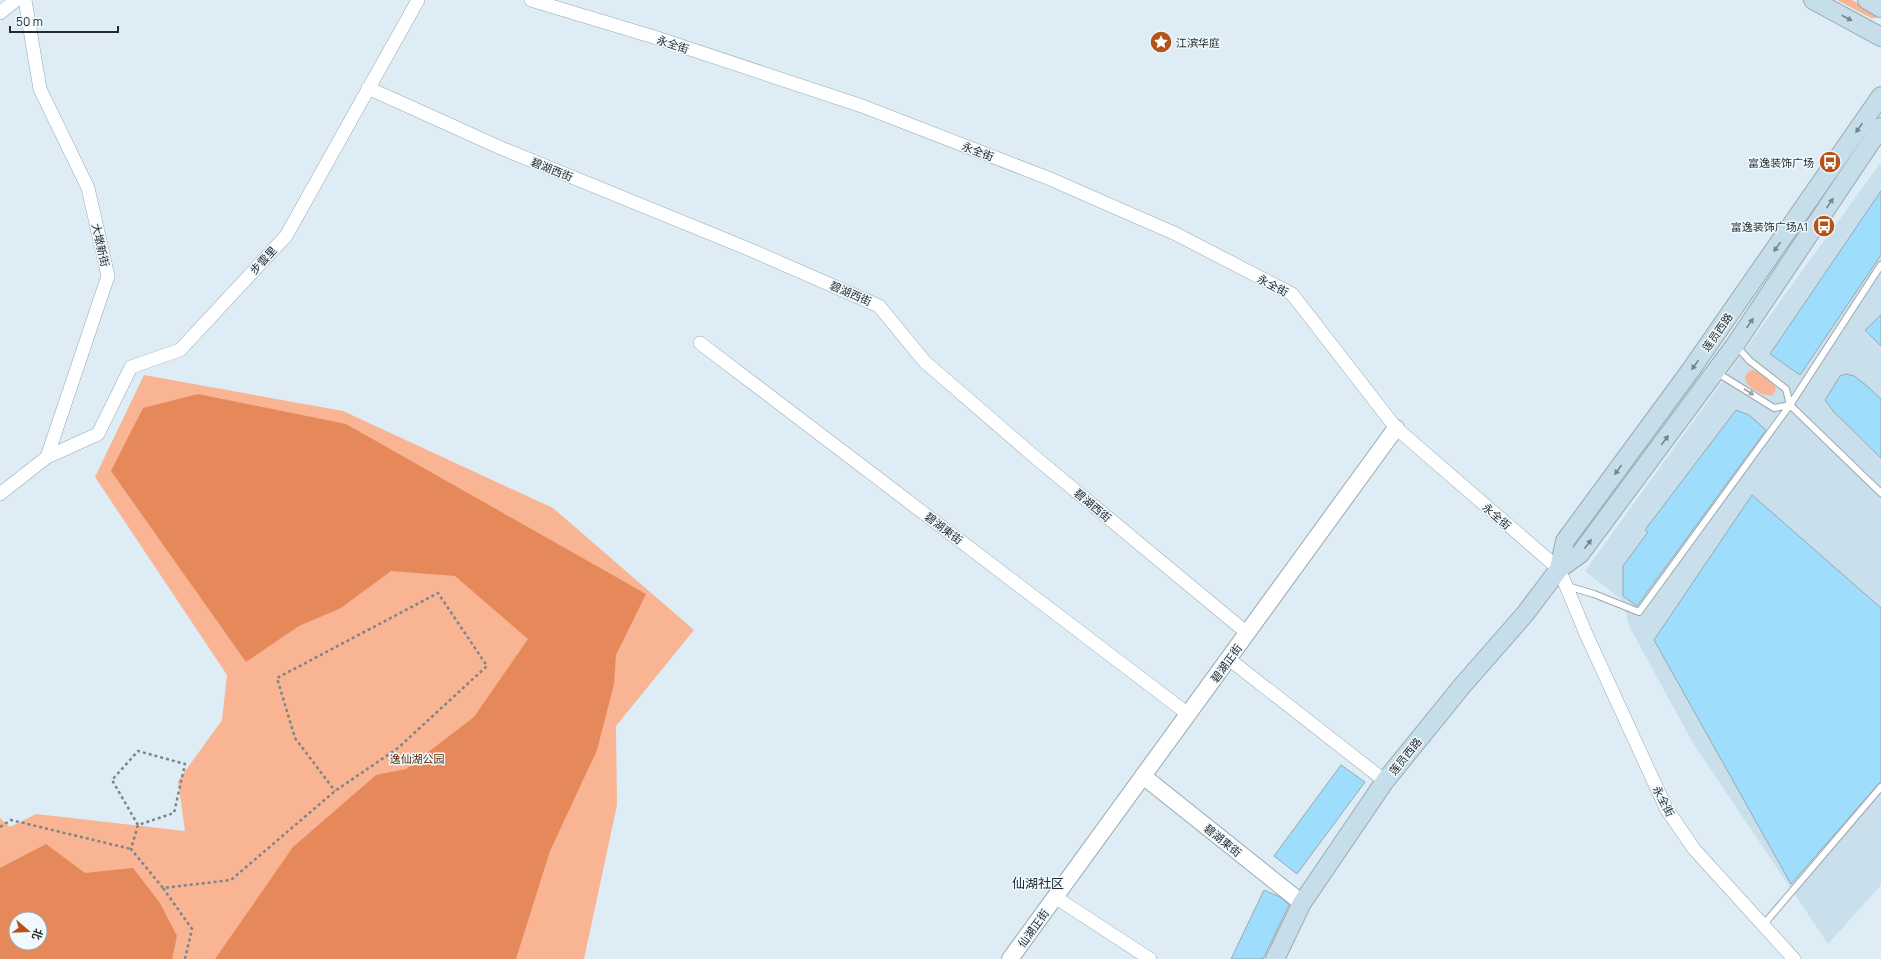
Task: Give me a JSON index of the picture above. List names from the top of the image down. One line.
{"streets":{"main road":["莲员西路"],"street":["永全街","碧湖西街","大墩新街","步雲里","碧湖東街","碧湖正街","仙湖正街"]},"crossings":[["永全街","莲员西路"],["永全街","碧湖正街"],["碧湖西街","步雲里"],["碧湖西街","碧湖正街"],["大墩新街","步雲里"],["莲员西路","碧湖東街"],["碧湖東街","碧湖正街"],["碧湖正街","仙湖正街"]],"districts":["仙湖社区"],"parks":["逸仙湖公园"],"places":{"place":["江滨华庭"],"bus stop":["富逸装饰广场","富逸装饰广场A1"]},"scale_bar":"50 m","north":"right"}
